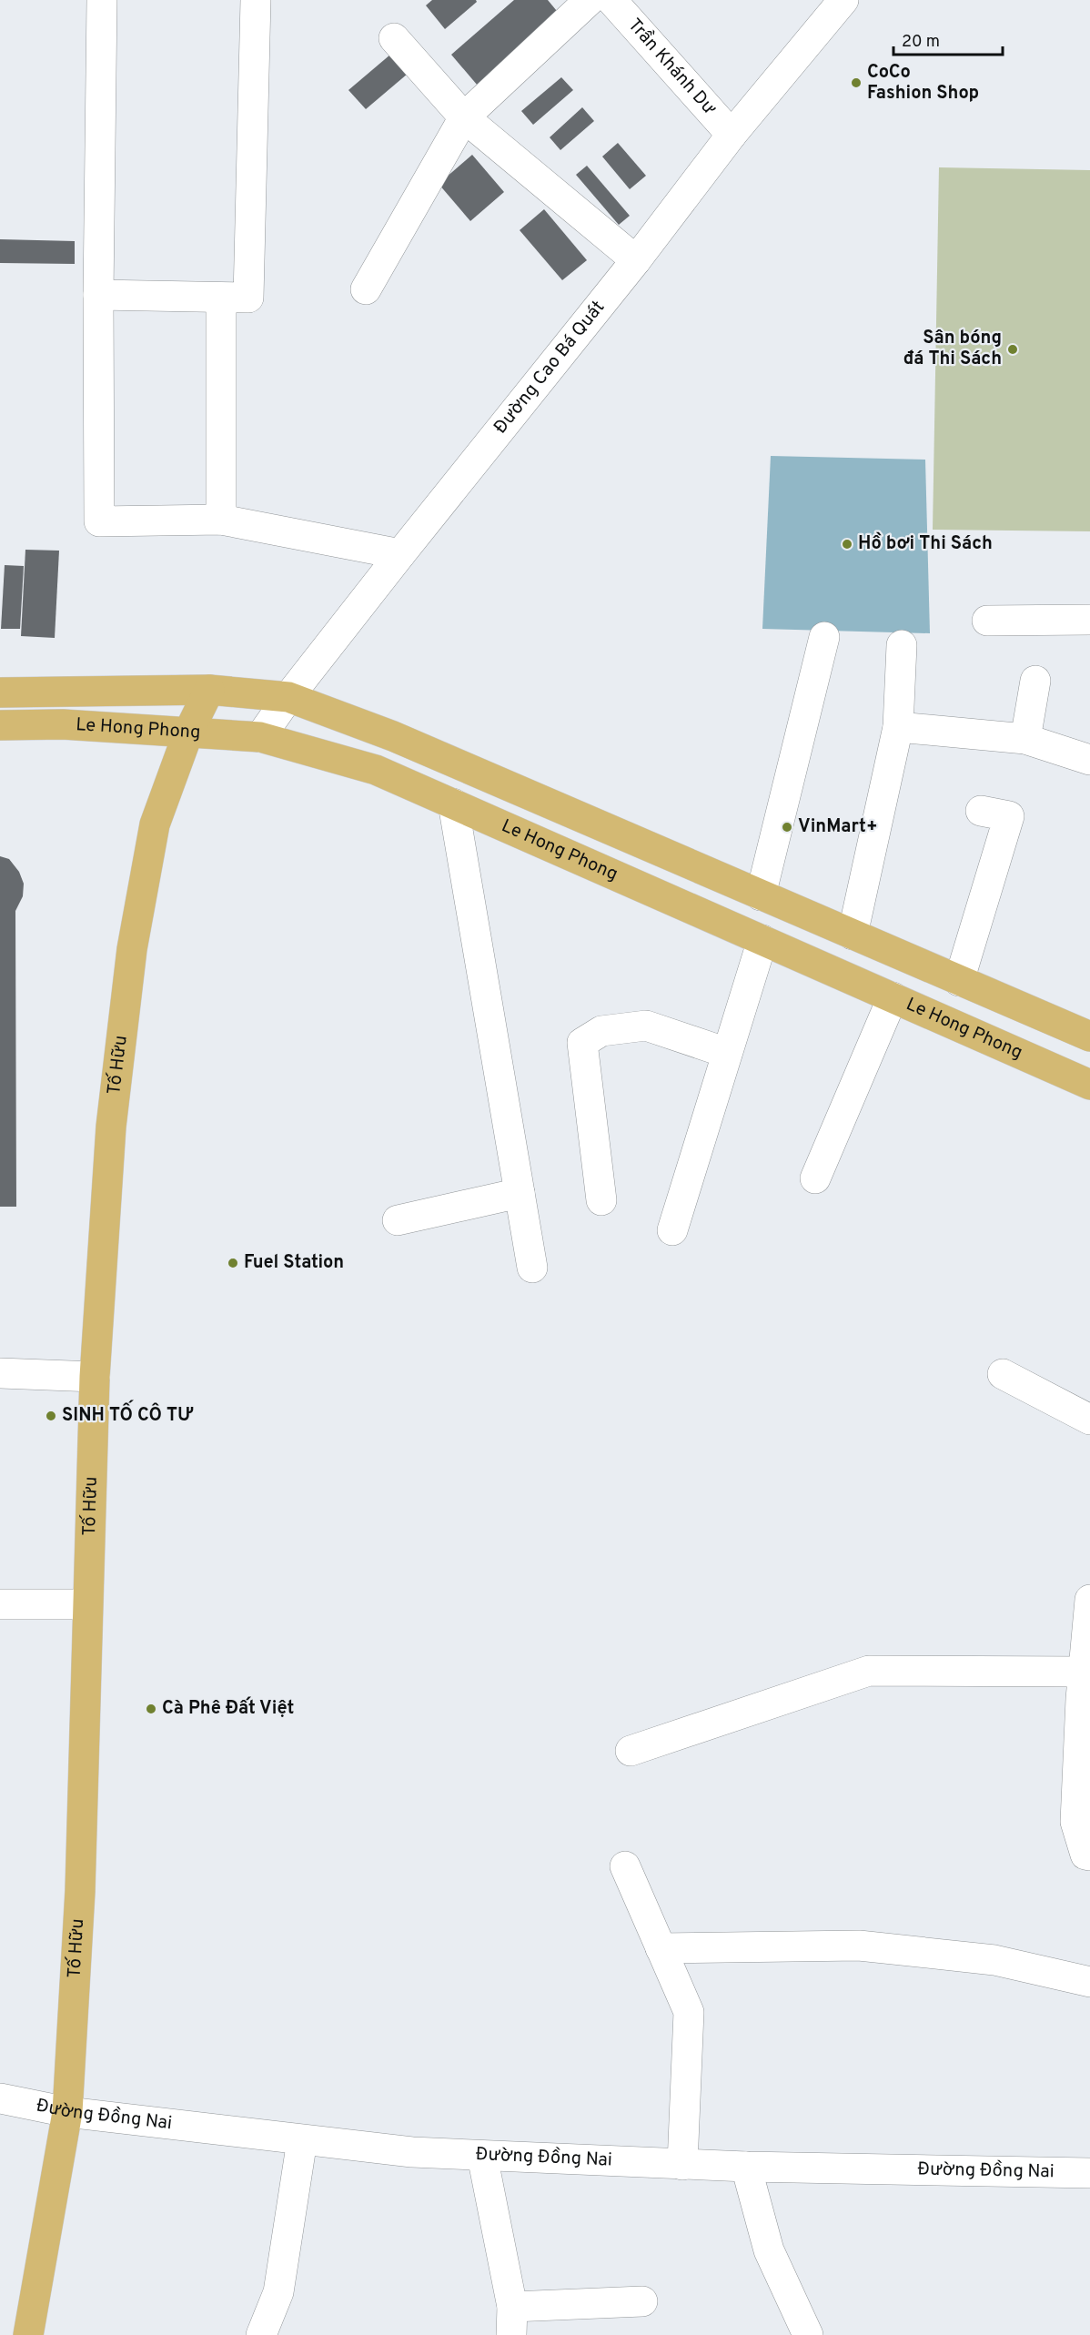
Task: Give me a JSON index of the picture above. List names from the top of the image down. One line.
{"streets":{"main road":["Le Hong Phong","Tố Hữu"],"street":["Trần Khánh Dư","Đường Cao Bá Quát","Đường Đồng Nai"]},"crossings":[["Trần Khánh Dư","Đường Cao Bá Quát"],["Đường Cao Bá Quát","Le Hong Phong"],["Le Hong Phong","Tố Hữu"],["Tố Hữu","Đường Đồng Nai"]],"places":["CoCo Fashion Shop","Sân bóng đá Thi Sách","Hồ bơi Thi Sách","VinMart+","Fuel Station","SINH TỐ CÔ TƯ","Cà Phê Đất Việt"],"scale_bar":"20 m"}
